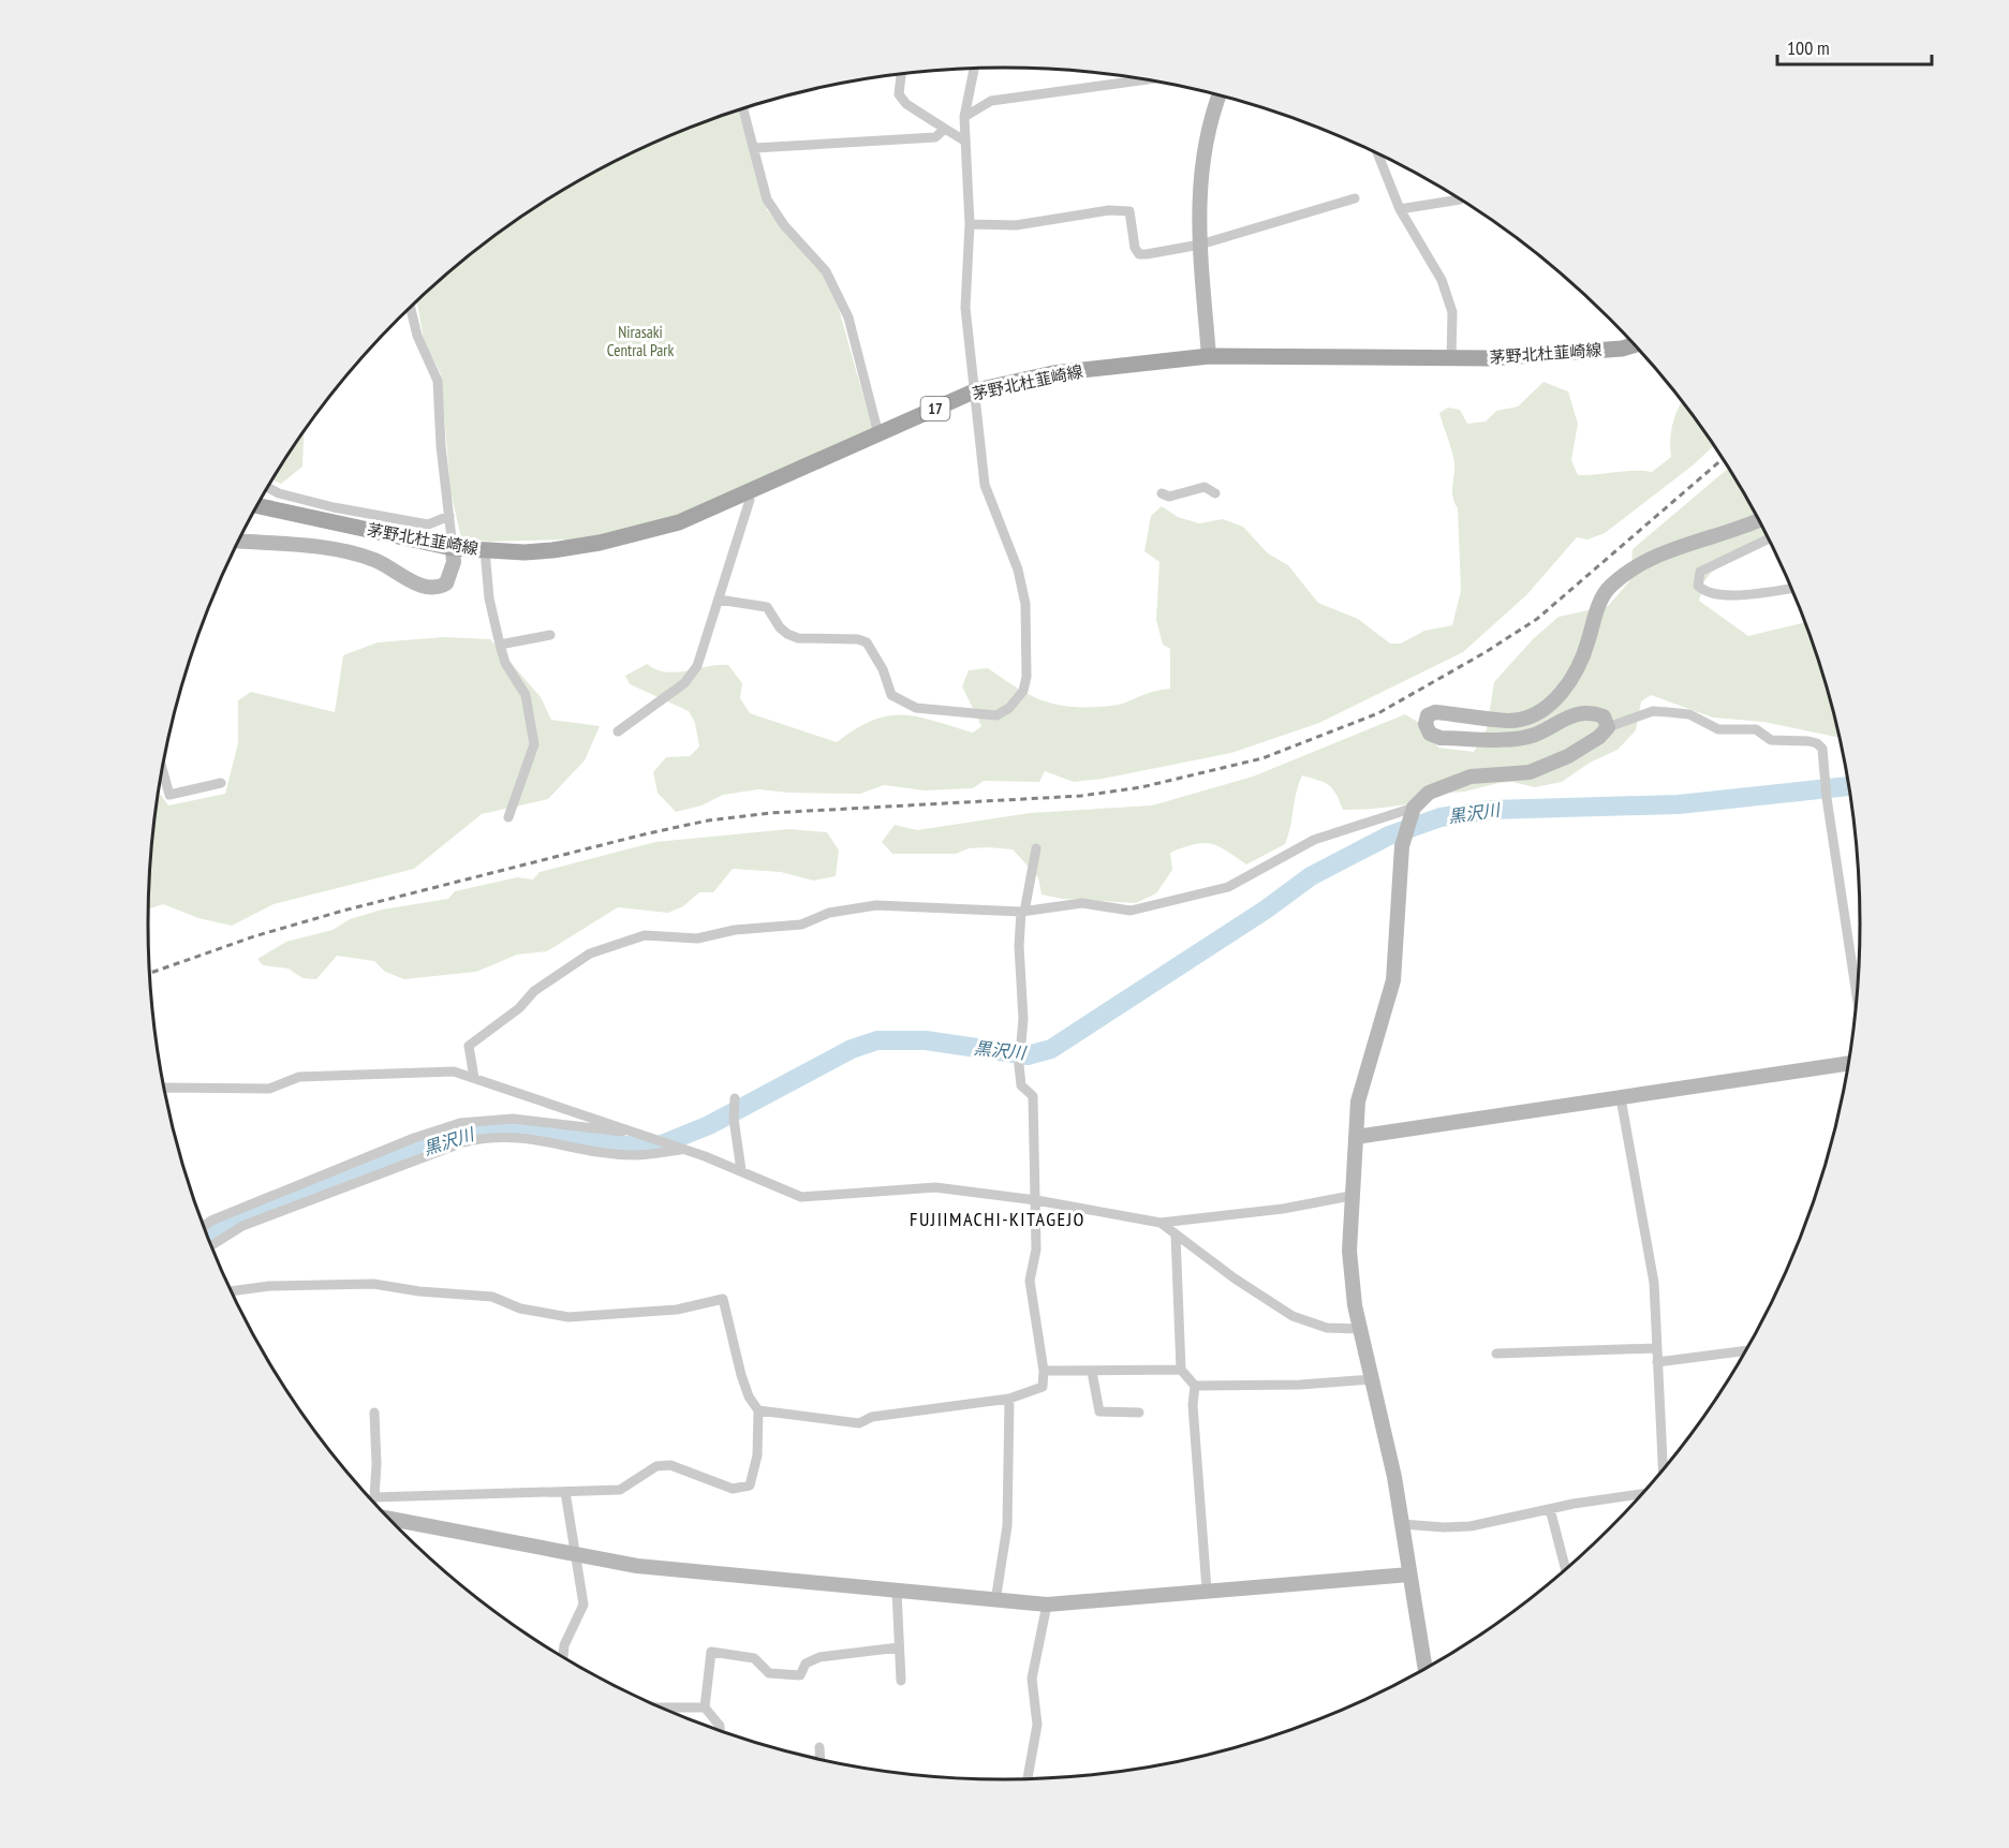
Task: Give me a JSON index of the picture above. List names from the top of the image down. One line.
{"streets":{"main road":["茅野北杜韮崎線","17"]},"districts":["FUJIIMACHI-KITAGEJO"],"water":["黒沢川"],"parks":["Nirasaki Central Park"],"scale_bar":"100 m"}
